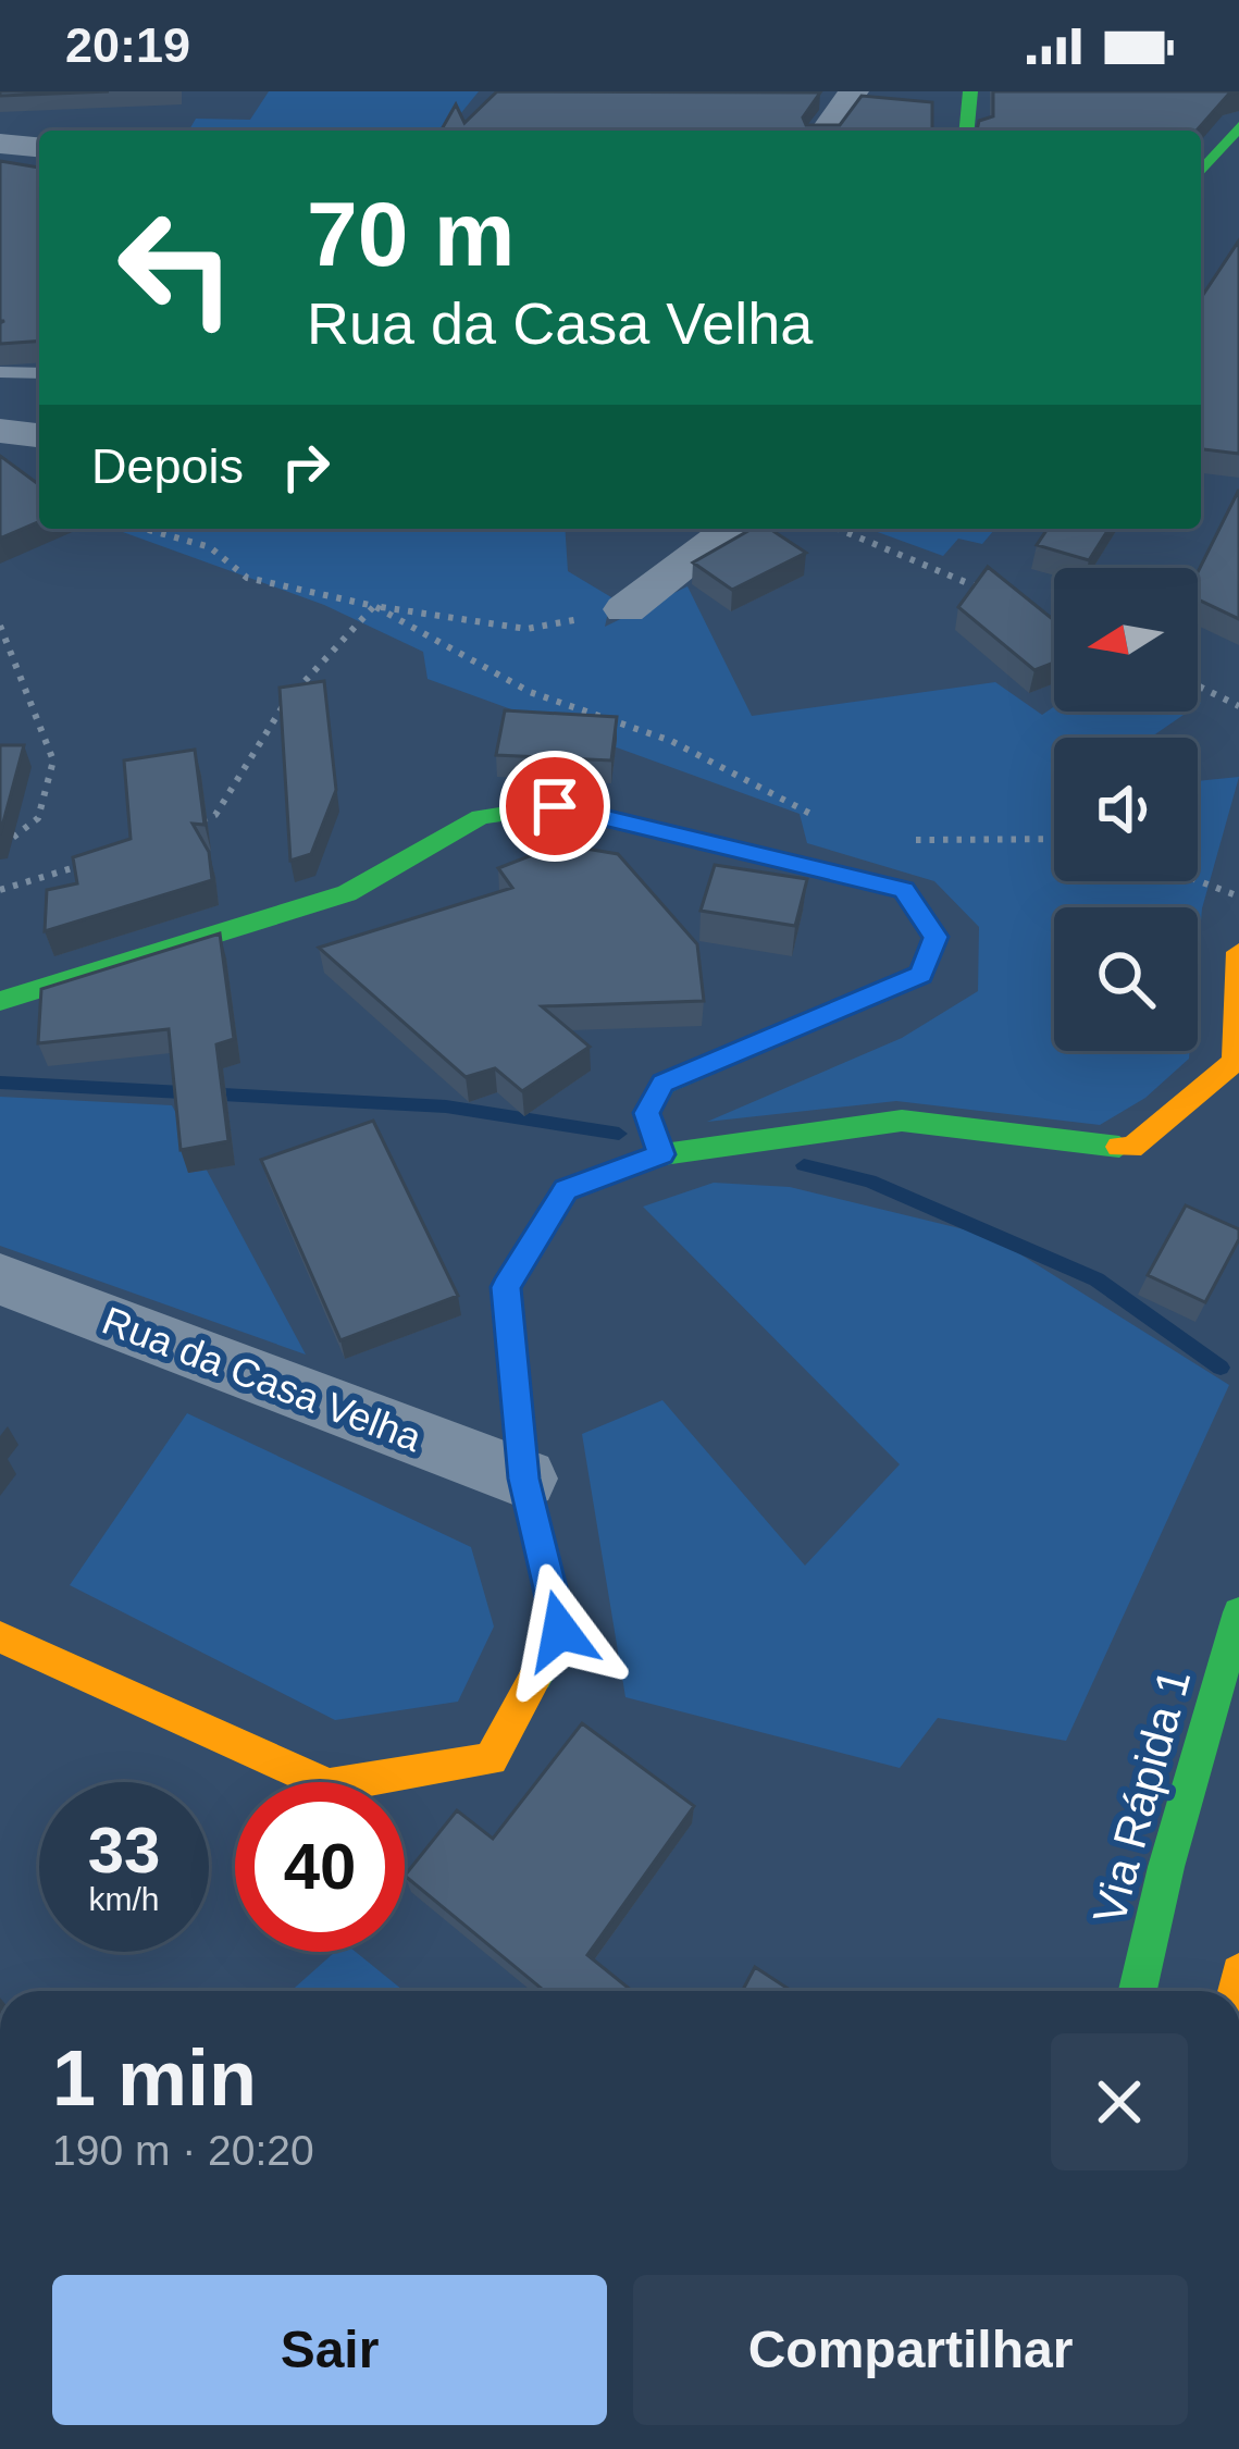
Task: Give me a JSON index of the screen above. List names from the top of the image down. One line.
{"streets":{"main road":["Via Rápida 1"],"street":["Rua da Casa Velha"]},"north":"left","page":{"status":"20:19","turn":["70 m","Rua da Casa Velha"],"then":"Depois","speed":"33 km/h","limit":"40","heading":["1 min","190 m · 20:20"],"buttons":["Sair","Compartilhar"]}}
